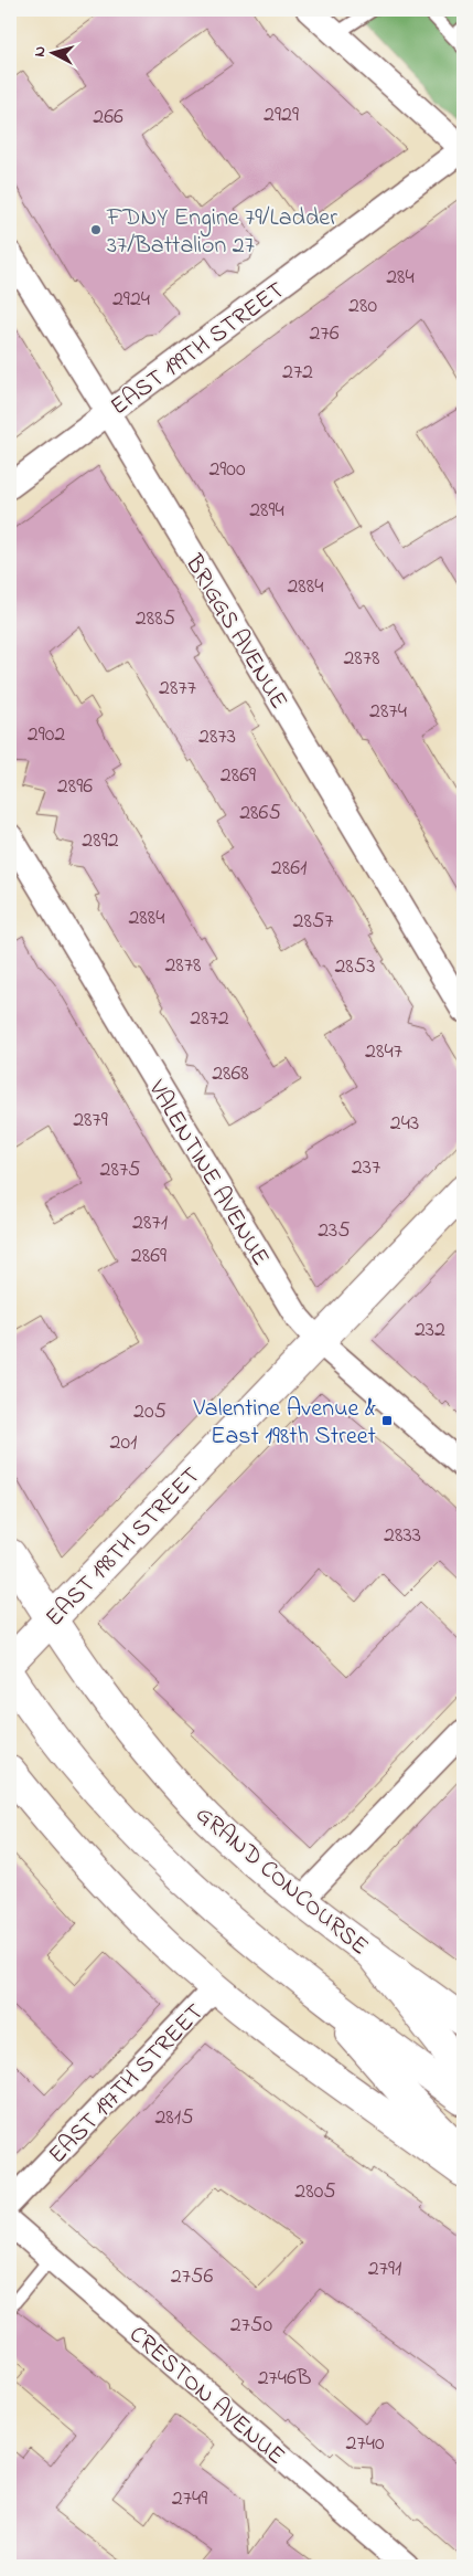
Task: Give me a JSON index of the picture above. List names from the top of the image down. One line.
{"streets":{"street":["EAST 199TH STREET","BRIGGS AVENUE","VALENTINE AVENUE","EAST 198TH STREET","GRAND CONCOURSE","EAST 197TH STREET","CRESTON AVENUE"]},"crossings":[["EAST 199TH STREET","BRIGGS AVENUE"],["VALENTINE AVENUE","EAST 198TH STREET"],["EAST 198TH STREET","GRAND CONCOURSE"]],"places":{"other":["FDNY Engine 79/Ladder 37/Battalion 27"],"transit":["Valentine Avenue & East 198th Street"]},"house_numbers":["2929","266","284","2924","280","276","272","2900","2894","2884","2885","2878","2877","2874","2902","2873","2869","2896","2865","2892","2861","2884","2857","2878","2853","2872","2847","2868","2879","243","237","2875","2871","235","2869","232","205","201","2833","2815","2805","2791","2756","2750","2746B","2740","2749"],"north":"left"}
